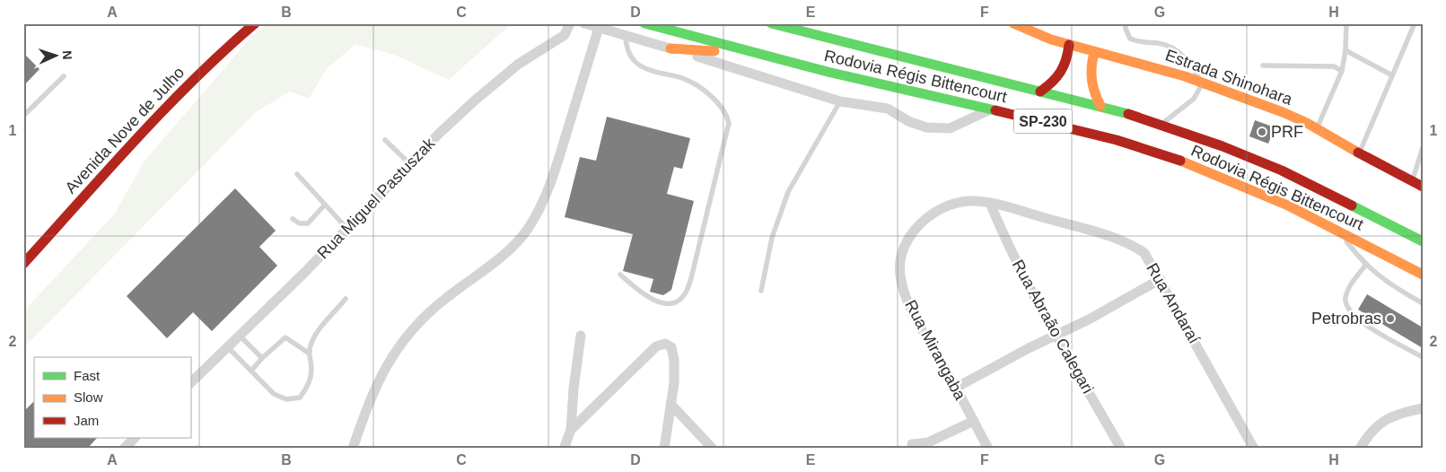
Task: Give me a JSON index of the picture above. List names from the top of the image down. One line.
{"streets":{"main road":["Rodovia Régis Bittencourt","Estrada Shinohara","SP-230","Avenida Nove de Julho"],"street":["Rua Miguel Pastuszak","Rua Andaraí","Rua Abraão Calegari","Rua Mirangaba"]},"crossings":[["Rua Andaraí","Rua Abraão Calegari"],["Rua Andaraí","Rua Mirangaba"],["Rua Abraão Calegari","Rua Mirangaba"]],"places":["PRF","Petrobras"],"legend":["Fast","Slow","Jam"],"north":"right","grid":{"columns":["A","B","C","D","E","F","G","H"],"rows":["1","2"]}}
